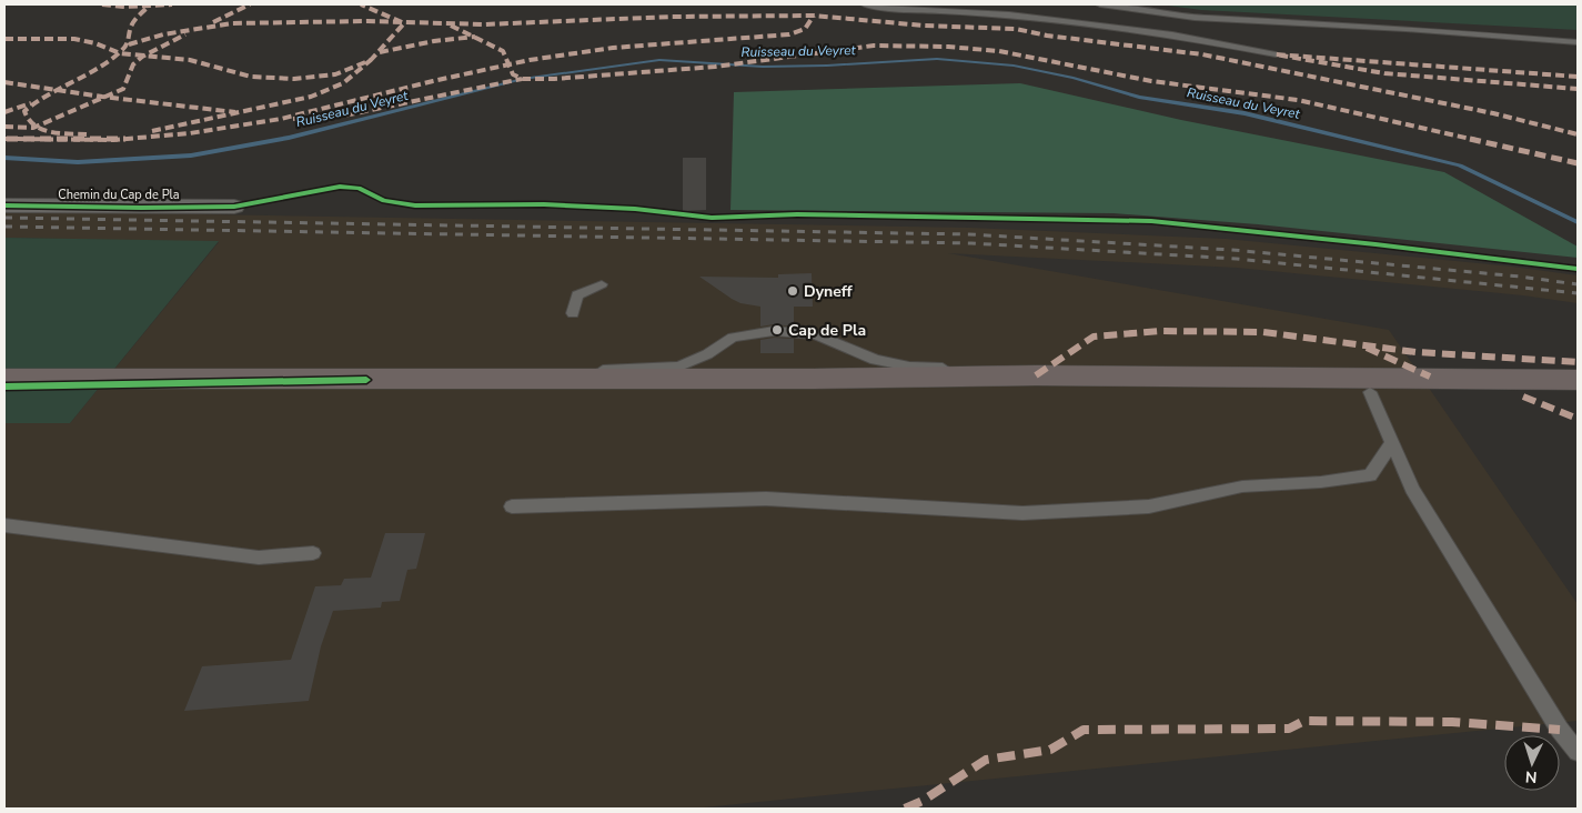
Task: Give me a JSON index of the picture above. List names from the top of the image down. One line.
{"streets":{"street":["Chemin du Cap de Pla"]},"water":["Ruisseau du Veyret"],"places":["Dyneff","Cap de Pla"],"north":"bottom"}
